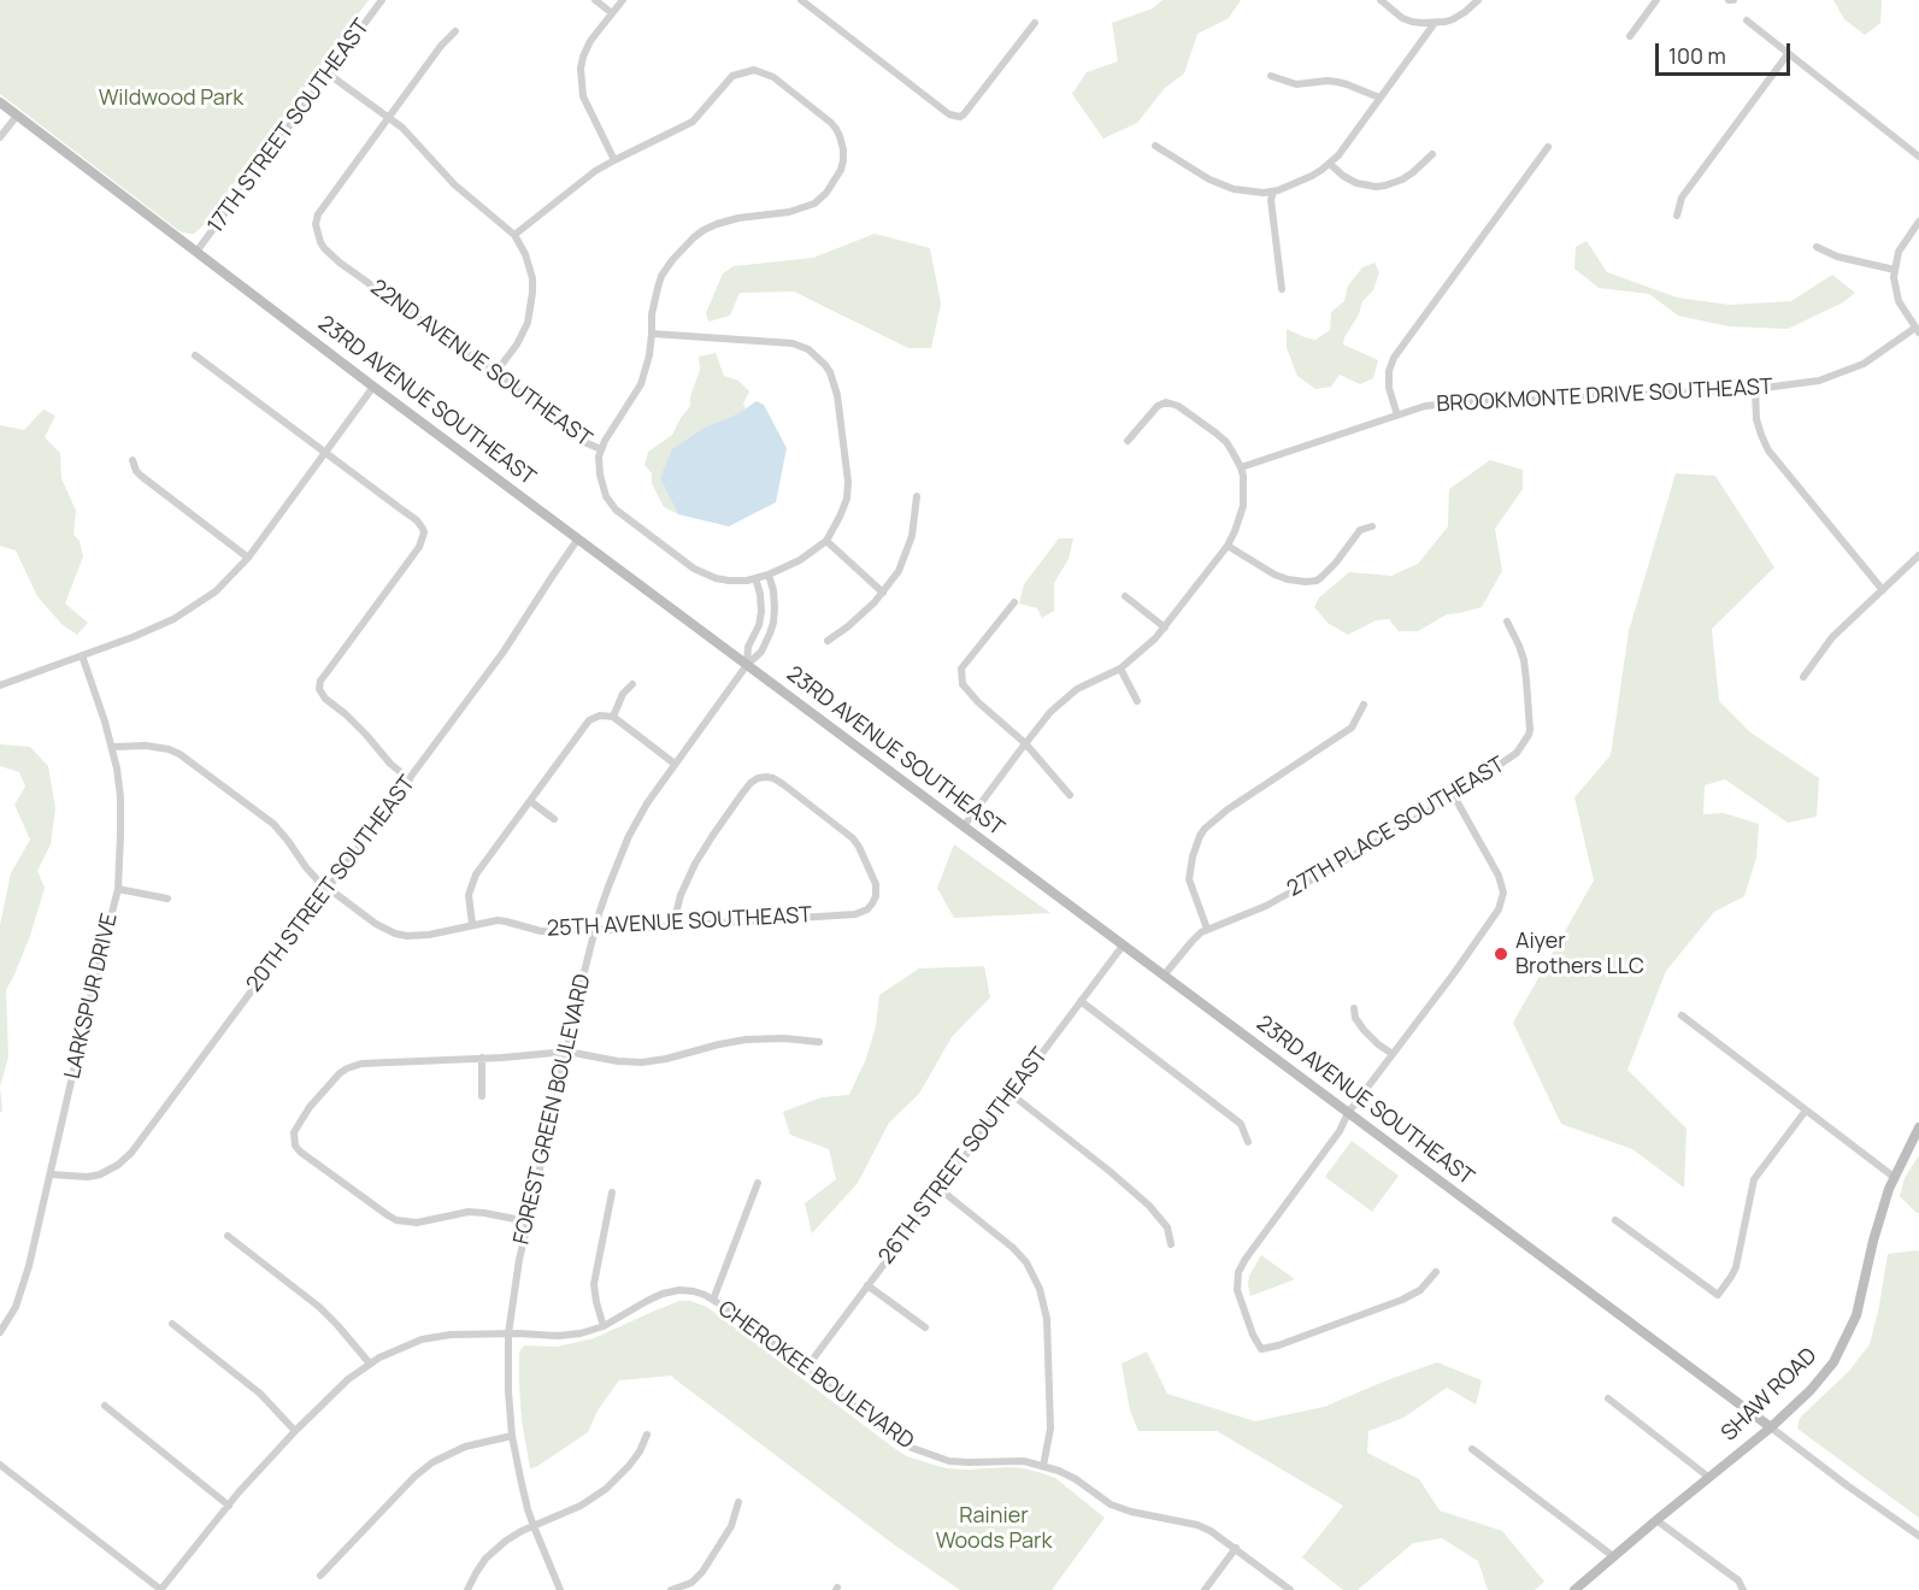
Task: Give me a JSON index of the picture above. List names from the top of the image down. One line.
{"streets":{"street":["17TH STREET SOUTHEAST","22ND AVENUE SOUTHEAST","BROOKMONTE DRIVE SOUTHEAST","23RD AVENUE SOUTHEAST","27TH PLACE SOUTHEAST","20TH STREET SOUTHEAST","25TH AVENUE SOUTHEAST","LARKSPUR DRIVE","FOREST GREEN BOULEVARD","26TH STREET SOUTHEAST","CHEROKEE BOULEVARD","SHAW ROAD"]},"crossings":[["17TH STREET SOUTHEAST","23RD AVENUE SOUTHEAST"],["22ND AVENUE SOUTHEAST","FOREST GREEN BOULEVARD"],["23RD AVENUE SOUTHEAST","27TH PLACE SOUTHEAST"],["23RD AVENUE SOUTHEAST","20TH STREET SOUTHEAST"],["23RD AVENUE SOUTHEAST","FOREST GREEN BOULEVARD"],["23RD AVENUE SOUTHEAST","26TH STREET SOUTHEAST"],["23RD AVENUE SOUTHEAST","SHAW ROAD"],["20TH STREET SOUTHEAST","25TH AVENUE SOUTHEAST"],["20TH STREET SOUTHEAST","LARKSPUR DRIVE"],["25TH AVENUE SOUTHEAST","LARKSPUR DRIVE"],["25TH AVENUE SOUTHEAST","FOREST GREEN BOULEVARD"],["FOREST GREEN BOULEVARD","CHEROKEE BOULEVARD"],["26TH STREET SOUTHEAST","CHEROKEE BOULEVARD"]],"parks":["Wildwood Park","Rainier Woods Park"],"places":["Aiyer Brothers LLC"],"scale_bar":"100 m"}
